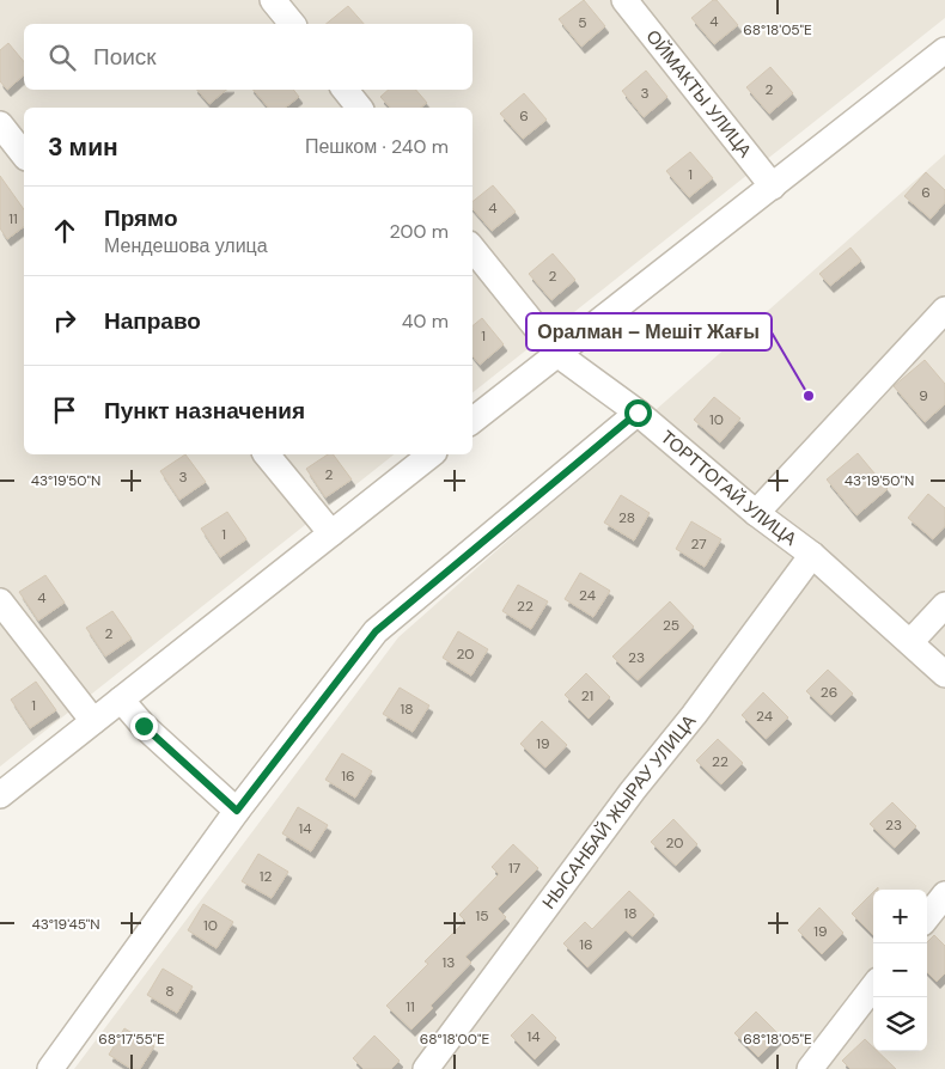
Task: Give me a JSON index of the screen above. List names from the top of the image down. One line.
{"streets":{"street":["ОЙМАКТЫ УЛИЦА","ТОРТТОГАЙ УЛИЦА","НЫСАНБАЙ ЖЫРАУ УЛИЦА"]},"crossings":[["ТОРТТОГАЙ УЛИЦА","НЫСАНБАЙ ЖЫРАУ УЛИЦА"]],"places":["Оралман – Мешіт Жағы"],"house_numbers":["4","5","2","3","6","1","6","4","11","2","1","9","10","2","3","28","1","27","24","4","22","25","2","20","23","26","21","1","18","24","19","22","16","23","14","20","17","12","18","15","10","19","16","13","8","11","14"],"page":{"search":"Поиск","heading":["3 мин","Пешком · 240 m"],"list":[["Прямо","Мендешова улица","200 m"],["Направо","40 m"],"Пункт назначения"],"map_buttons":["+","−"]},"coordinates":["68°18'05\"E","43°19'50\"N","43°19'45\"N","68°17'55\"E","68°18'00\"E"]}
